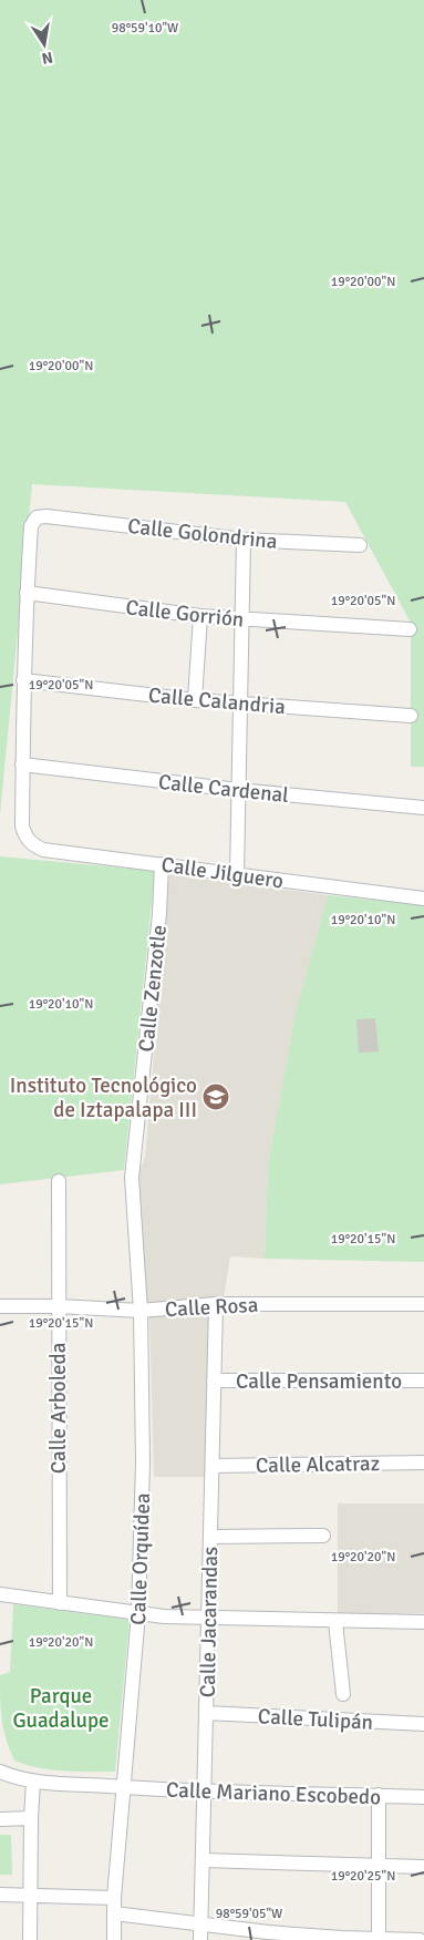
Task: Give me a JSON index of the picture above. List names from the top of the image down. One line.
{"streets":{"street":["Calle Golondrina","Calle Gorrión","Calle Calandria","Calle Cardenal","Calle Jilguero","Calle Zenzotle","Calle Rosa","Calle Pensamiento","Calle Arboleda","Calle Alcatraz","Calle Orquídea","Calle Jacarandas","Calle Tulipán","Calle Mariano Escobedo"]},"crossings":[["Calle Golondrina","Calle Gorrión"],["Calle Cardenal","Calle Jilguero"],["Calle Jilguero","Calle Zenzotle"],["Calle Zenzotle","Calle Orquídea"],["Calle Rosa","Calle Arboleda"],["Calle Rosa","Calle Orquídea"],["Calle Rosa","Calle Jacarandas"],["Calle Pensamiento","Calle Jacarandas"],["Calle Alcatraz","Calle Jacarandas"],["Calle Orquídea","Calle Mariano Escobedo"],["Calle Jacarandas","Calle Tulipán"],["Calle Jacarandas","Calle Mariano Escobedo"]],"parks":["Parque Guadalupe"],"places":{"school or university":["Instituto Tecnológico de Iztapalapa III"]},"north":"bottom","coordinates":["98°59'10\"W","19°20'00\"N","19°20'05\"N","19°20'10\"N","19°20'15\"N","19°20'20\"N","19°20'25\"N","98°59'05\"W"]}
